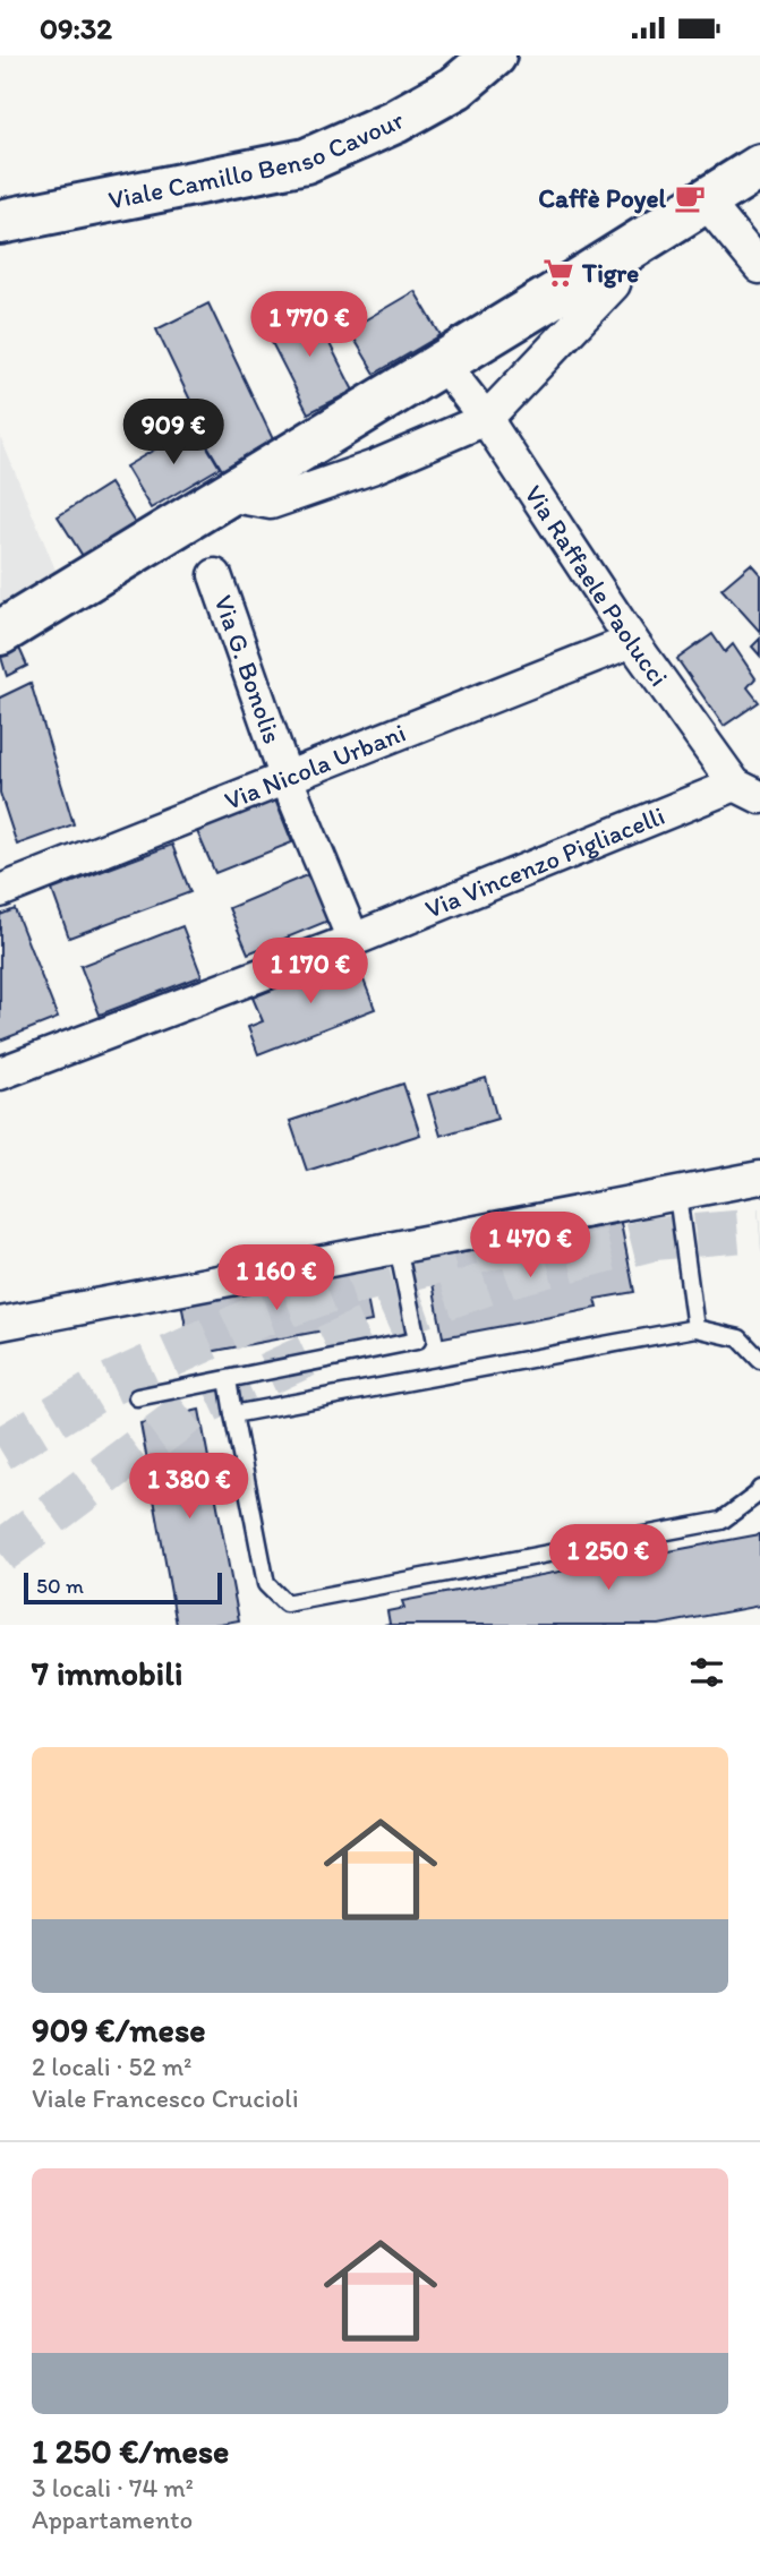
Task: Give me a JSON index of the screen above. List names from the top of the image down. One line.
{"streets":{"main road":["Viale Camillo Benso Cavour"],"street":["Via Raffaele Paolucci","Via G. Bonolis","Via Nicola Urbani","Via Vincenzo Pigliacelli"]},"crossings":[["Via Raffaele Paolucci","Via Nicola Urbani"],["Via Raffaele Paolucci","Via Vincenzo Pigliacelli"],["Via G. Bonolis","Via Nicola Urbani"],["Via G. Bonolis","Via Vincenzo Pigliacelli"]],"places":{"cafe":["Caffè Poyel"],"supermarket":["Tigre"]},"scale_bar":"50 m","page":{"status":"09:32","price":["1 770 €","909 €","1 170 €","1 470 €","1 160 €","1 380 €","1 250 €"],"scale":"50 m","heading":"7 immobili","list":[{"name":"909 €/mese","note":"2 locali · 52 m² · Viale Francesco Crucioli"},{"name":"1 250 €/mese","note":"3 locali · 74 m² · Appartamento"}]}}
